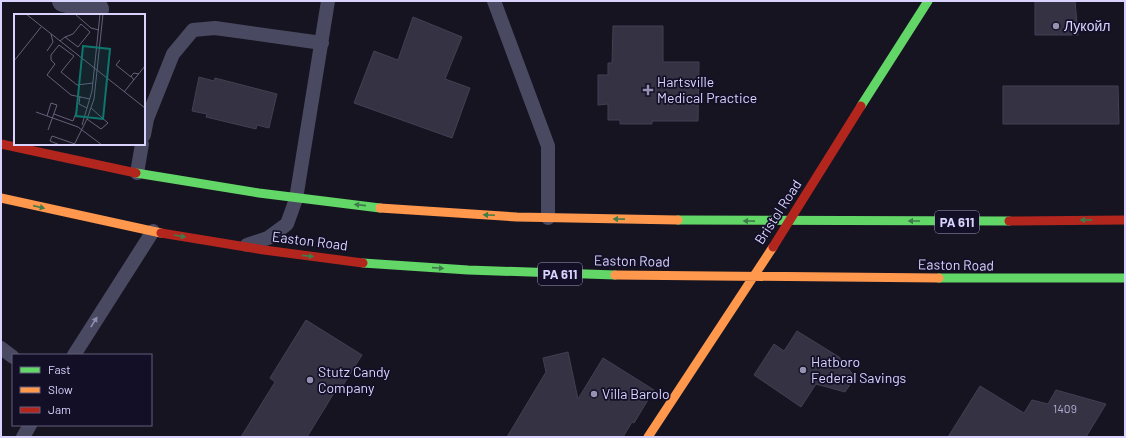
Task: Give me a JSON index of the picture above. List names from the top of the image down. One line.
{"streets":{"main road":["Bristol Road","PA 611","Easton Road"]},"crossings":[["Bristol Road","PA 611"],["Bristol Road","Easton Road"]],"places":{"other":["Лукойл","Hatboro Federal Savings","Stutz Candy Company","Villa Barolo"],"health":["Hartsville Medical Practice"]},"house_numbers":["1409"],"legend":["Fast","Slow","Jam"]}
